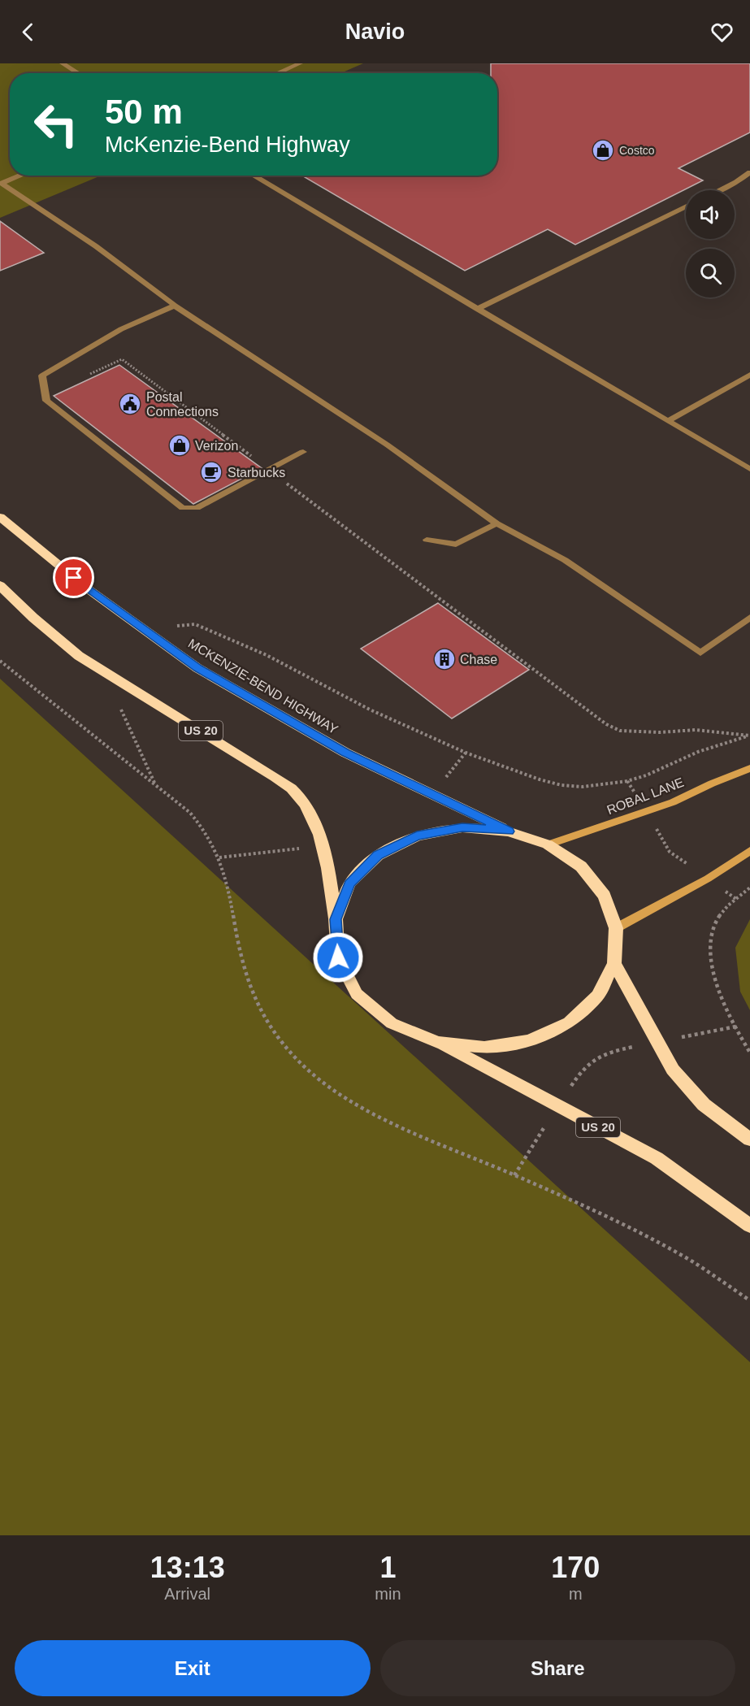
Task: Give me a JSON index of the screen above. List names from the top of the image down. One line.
{"streets":{"highway":["MCKENZIE-BEND HIGHWAY","US 20"],"main road":["ROBAL LANE"]},"places":{"shop":["Costco","Verizon"],"public building":["Postal Connections"],"cafe":["Starbucks"],"building":["Chase"]},"page":{"header":"Navio","turn":["50 m","McKenzie-Bend Highway"],"eta":["13:13","Arrival","1","min","170","m"],"buttons":["Exit","Share"]}}
